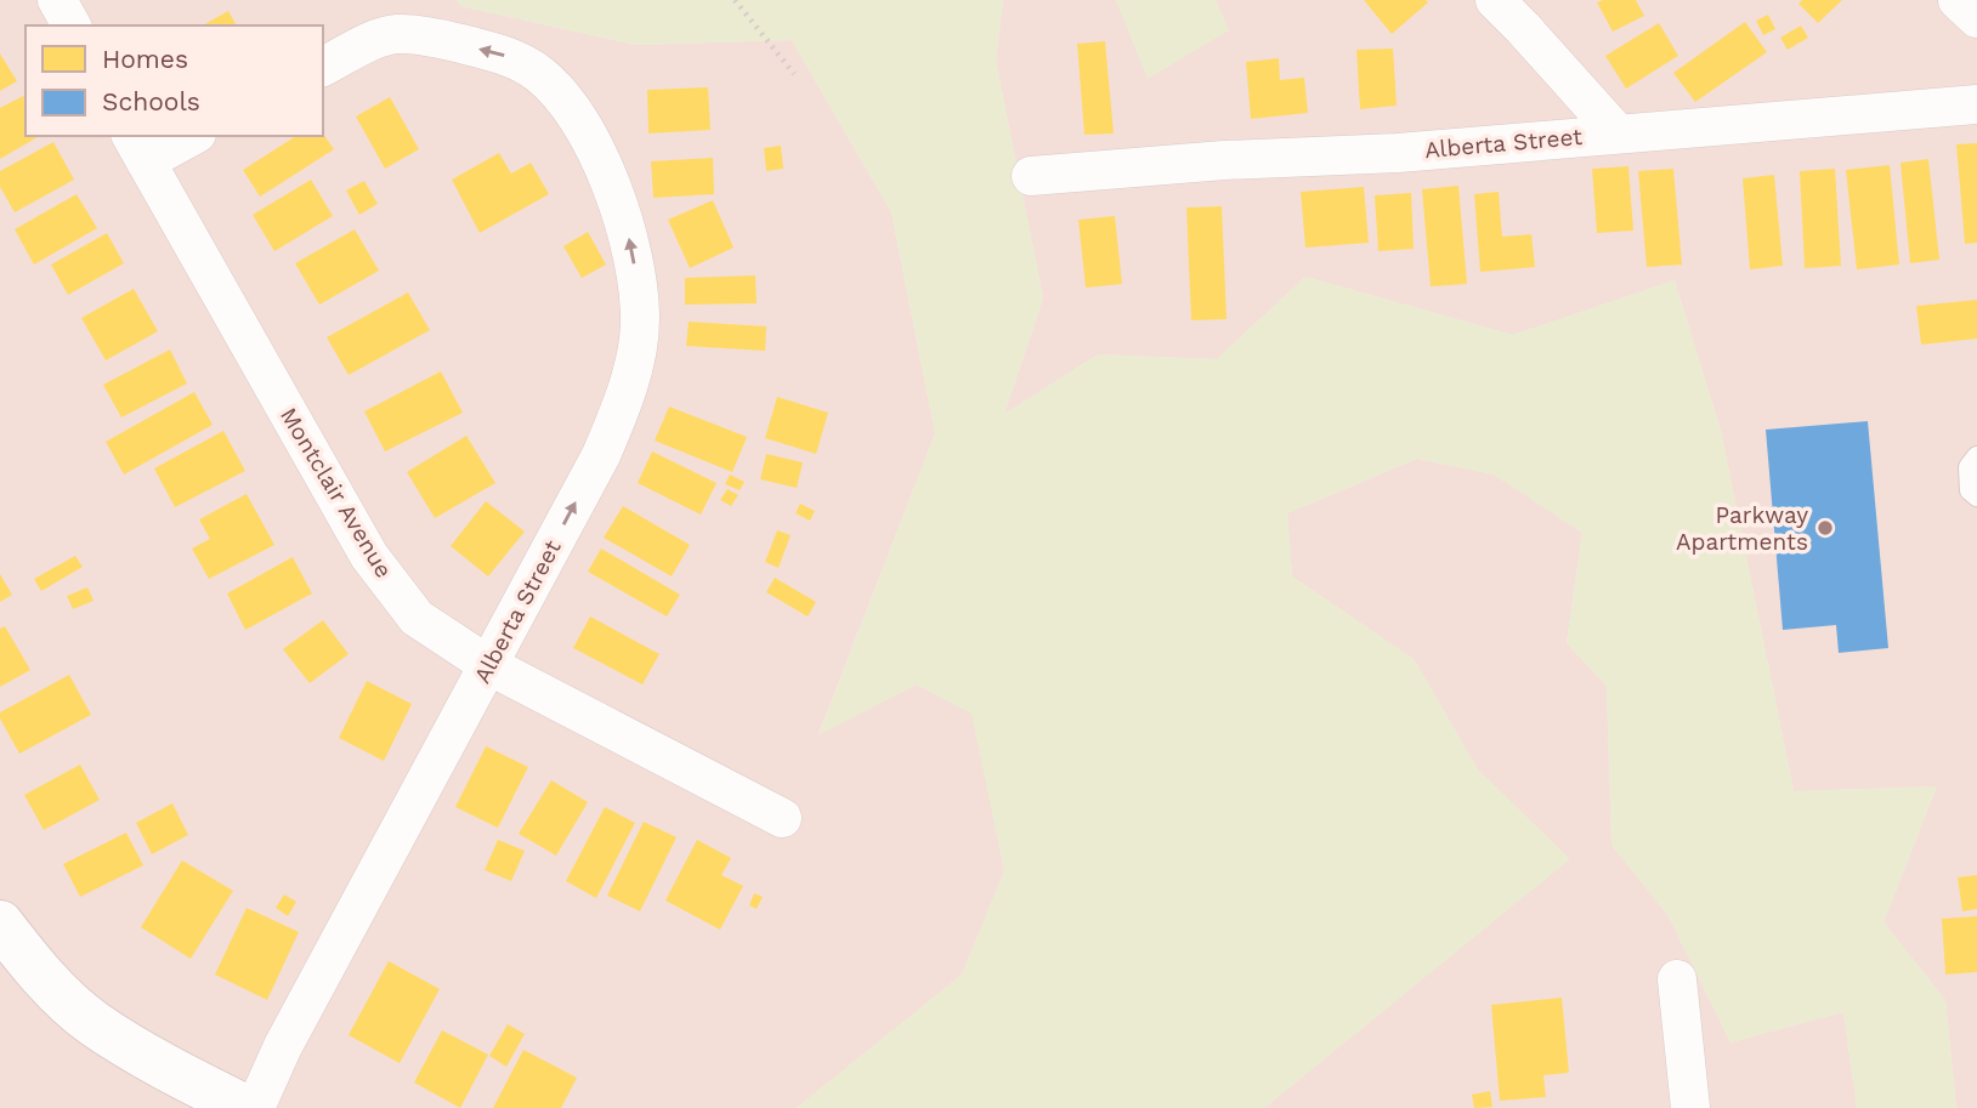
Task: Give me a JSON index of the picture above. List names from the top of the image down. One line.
{"streets":{"street":["Alberta Street","Montclair Avenue"]},"crossings":[["Alberta Street","Montclair Avenue"]],"places":["Parkway Apartments"],"legend":["Homes","Schools"]}
